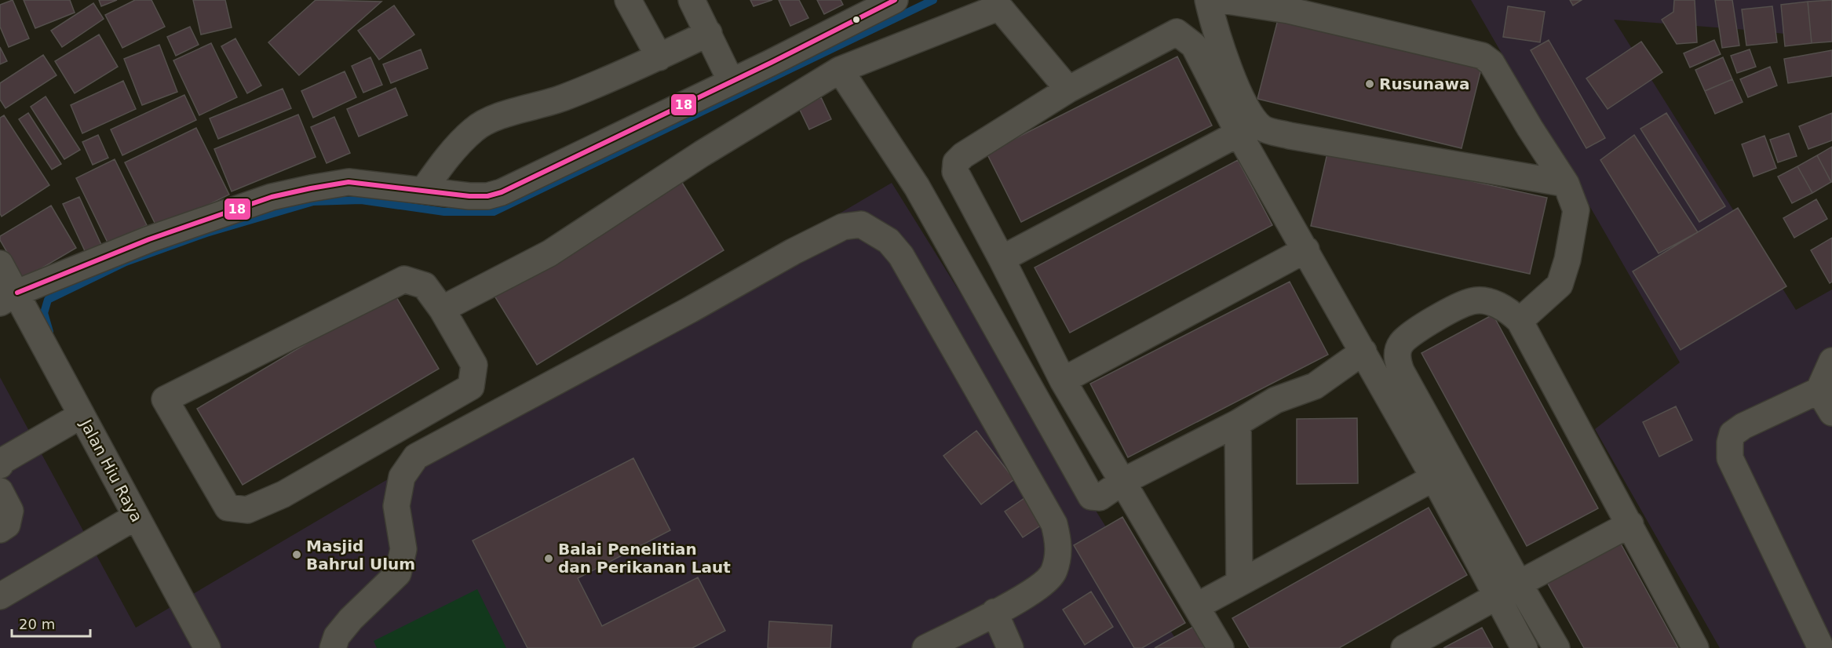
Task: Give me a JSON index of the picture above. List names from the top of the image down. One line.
{"streets":{"street":["Jalan Hiu Raya"]},"places":["Rusunawa","Masjid Bahrul Ulum","Balai Penelitian dan Perikanan Laut"],"lines":["transit line 18"],"scale_bar":"20 m"}
